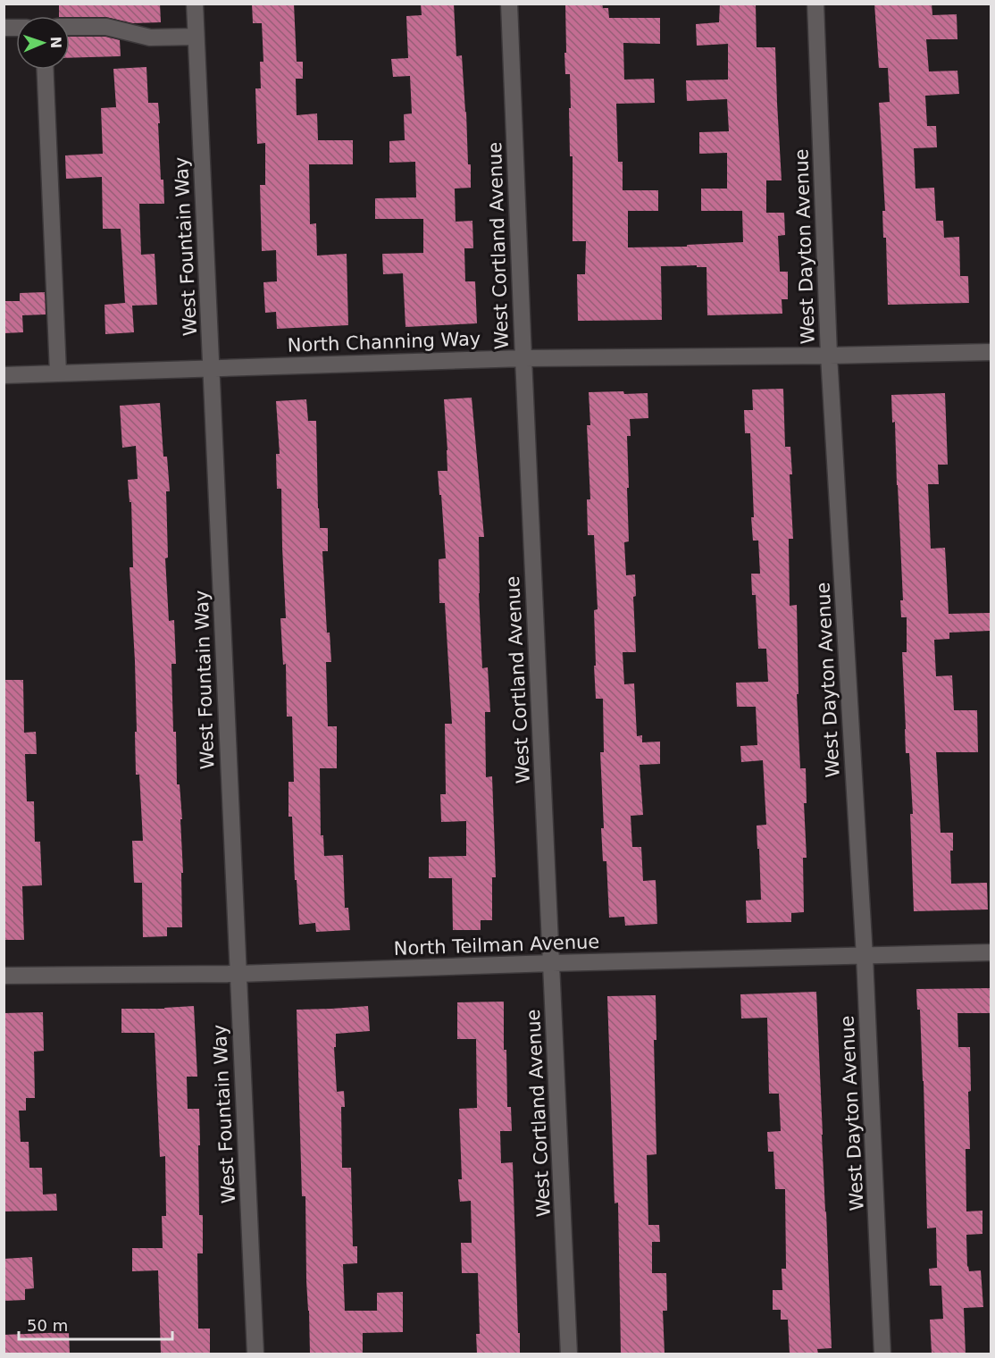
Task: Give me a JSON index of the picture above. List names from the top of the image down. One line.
{"streets":{"street":["West Cortland Avenue","West Fountain Way","West Dayton Avenue","North Channing Way","North Teilman Avenue"]},"crossings":[["West Cortland Avenue","North Channing Way"],["West Cortland Avenue","North Teilman Avenue"],["West Fountain Way","North Channing Way"],["West Fountain Way","North Teilman Avenue"],["West Dayton Avenue","North Channing Way"],["West Dayton Avenue","North Teilman Avenue"]],"scale_bar":"50 m","north":"right"}
